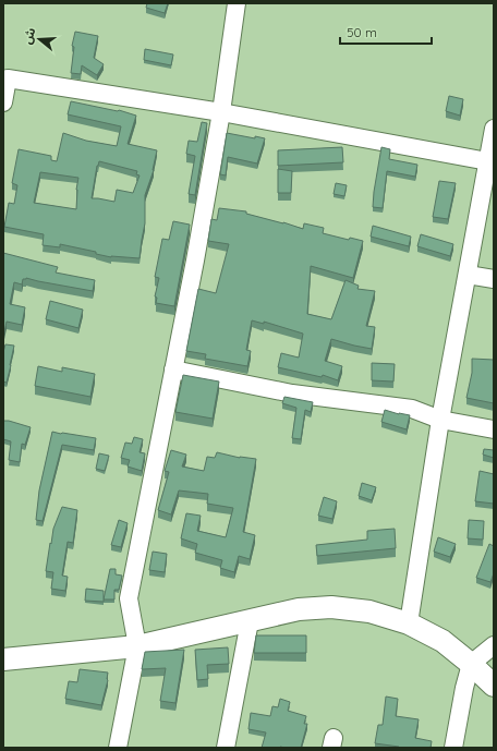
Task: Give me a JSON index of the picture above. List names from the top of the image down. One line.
{"scale_bar":"50 m","north":"left"}
